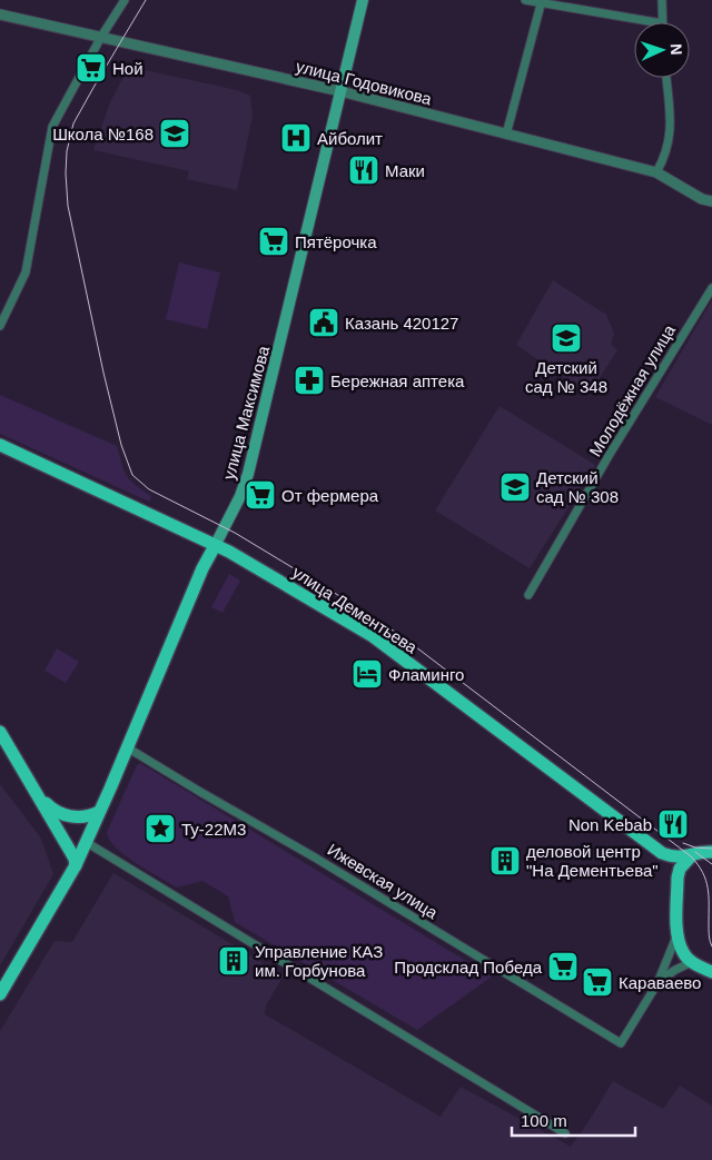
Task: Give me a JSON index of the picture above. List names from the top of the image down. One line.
{"streets":{"main road":["улица Максимова","улица Дементьева"],"street":["улица Годовикова","Молодёжная улица","Ижевская улица"]},"crossings":[["улица Годовикова","улица Максимова"],["улица Максимова","улица Дементьева"],["улица Максимова","Ижевская улица"]],"places":{"supermarket":["Ной","Пятёрочка","От фермера","Продсклад Победа","Караваево"],"school or university":["Школа №168","Детский сад № 348","Детский сад № 308"],"hospital":["Айболит"],"restaurant":["Маки","Non Kebab"],"public building":["Казань 420127"],"pharmacy":["Бережная аптека"],"hotel":["Фламинго"],"place":["Ту-22М3"],"building":["деловой центр \"На Дементьева\"","Управление КАЗ им. Горбунова"]},"scale_bar":"100 m","north":"right"}
